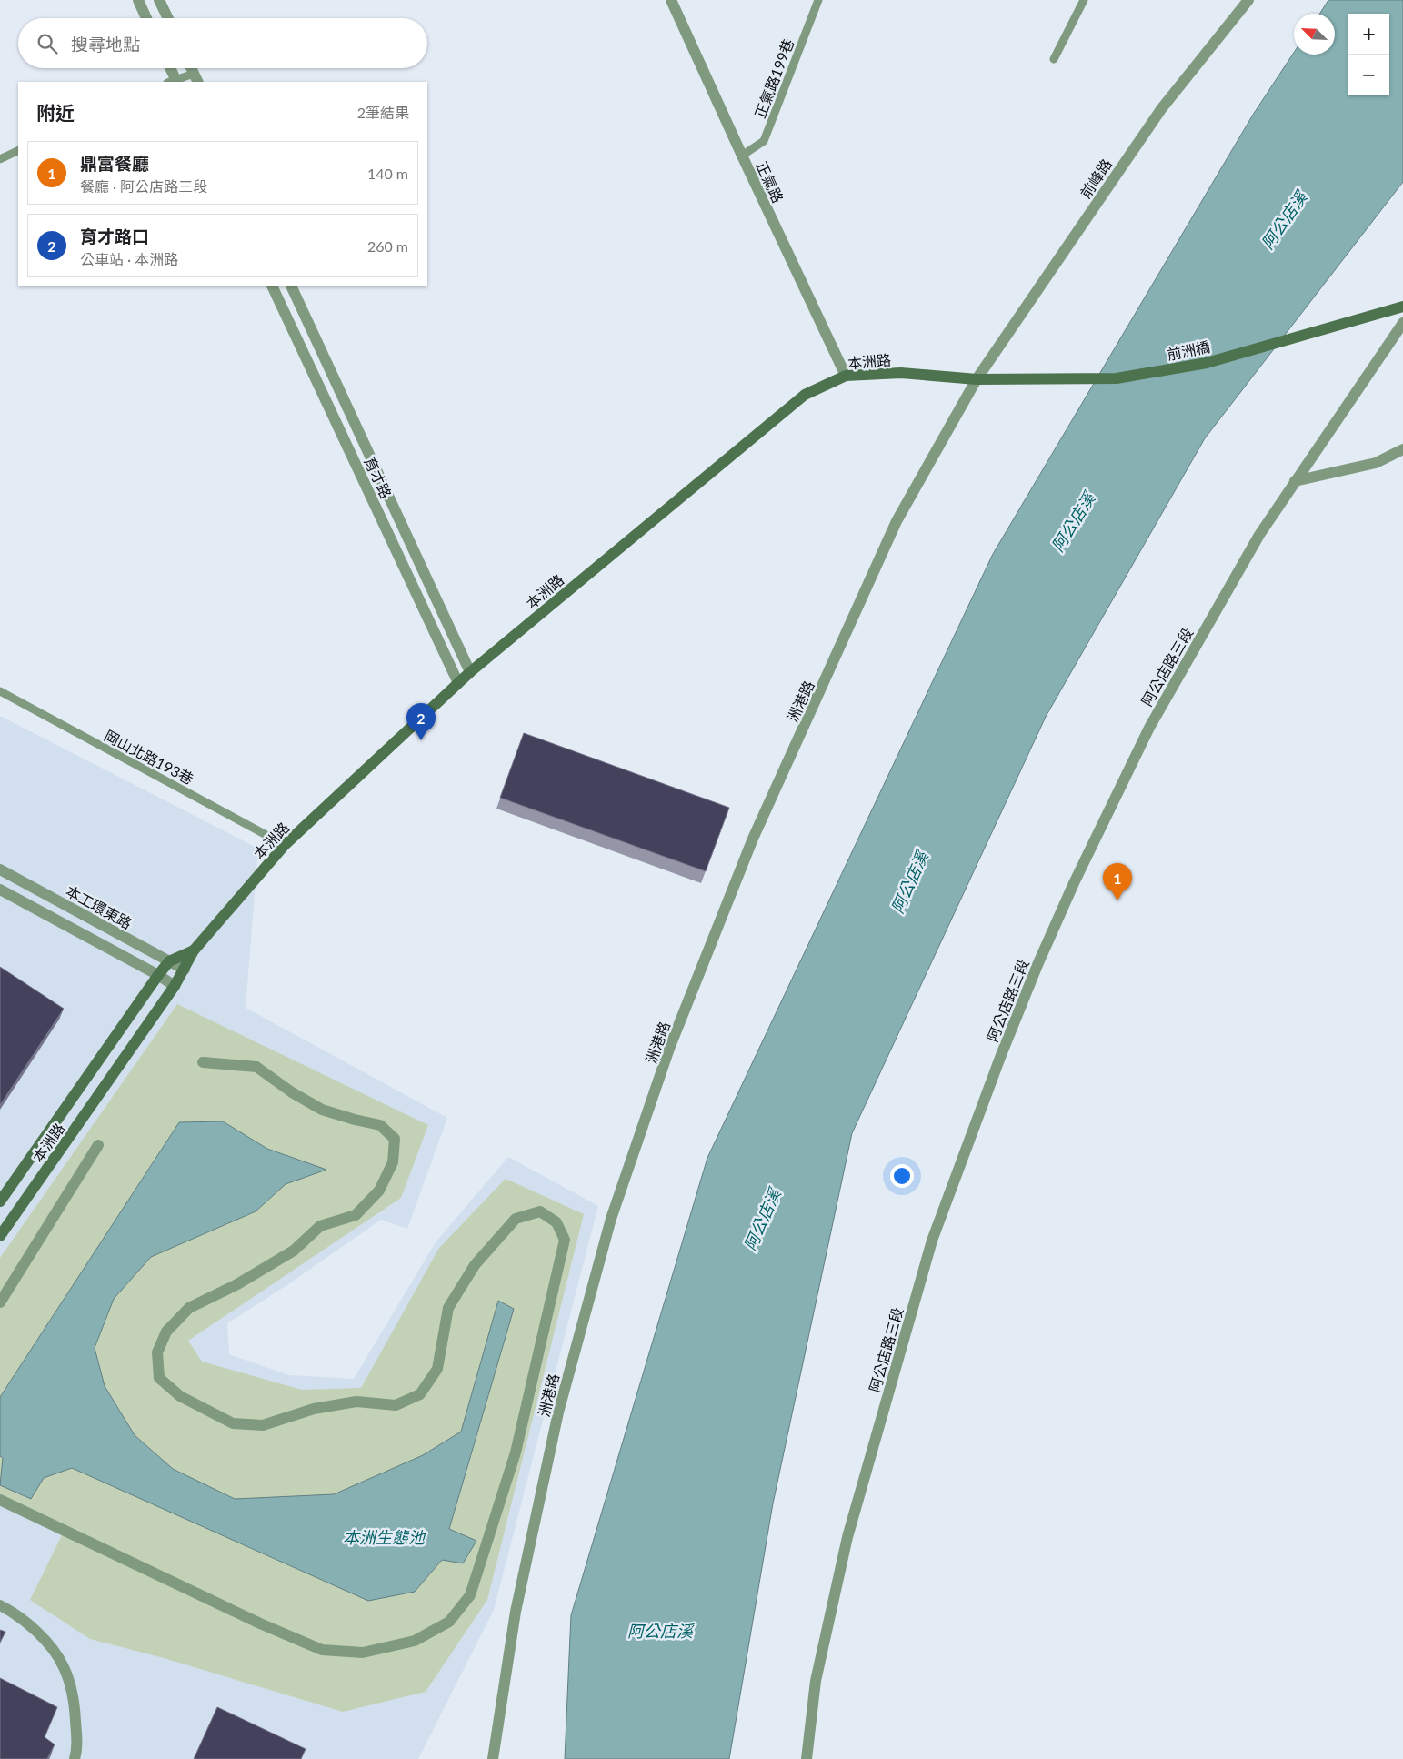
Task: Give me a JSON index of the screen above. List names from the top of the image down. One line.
{"streets":{"main road":["前洲橋","本洲路"],"street":["前峰路","正氣路","育才路","阿公店路三段","洲港路","本工環東路"],"lane":["正氣路199巷","岡山北路193巷"]},"crossings":[["正氣路199巷","正氣路"],["前峰路","前洲橋"],["前峰路","本洲路"],["前峰路","洲港路"],["正氣路","本洲路"],["前洲橋","本洲路"],["前洲橋","洲港路"],["本洲路","育才路"],["本洲路","洲港路"],["本洲路","岡山北路193巷"],["本洲路","本工環東路"]],"water":["阿公店溪","本洲生態池"],"north":"top left","page":{"map_buttons":["+","−"],"search":"搜尋地點","heading":["附近","2筆結果"],"list":[{"mark":"1","name":"鼎富餐廳","note":"餐廳 · 阿公店路三段","value":"140 m"},{"mark":"2","name":"育才路口","note":"公車站 · 本洲路","value":"260 m"}],"pins":["2","1"]}}
